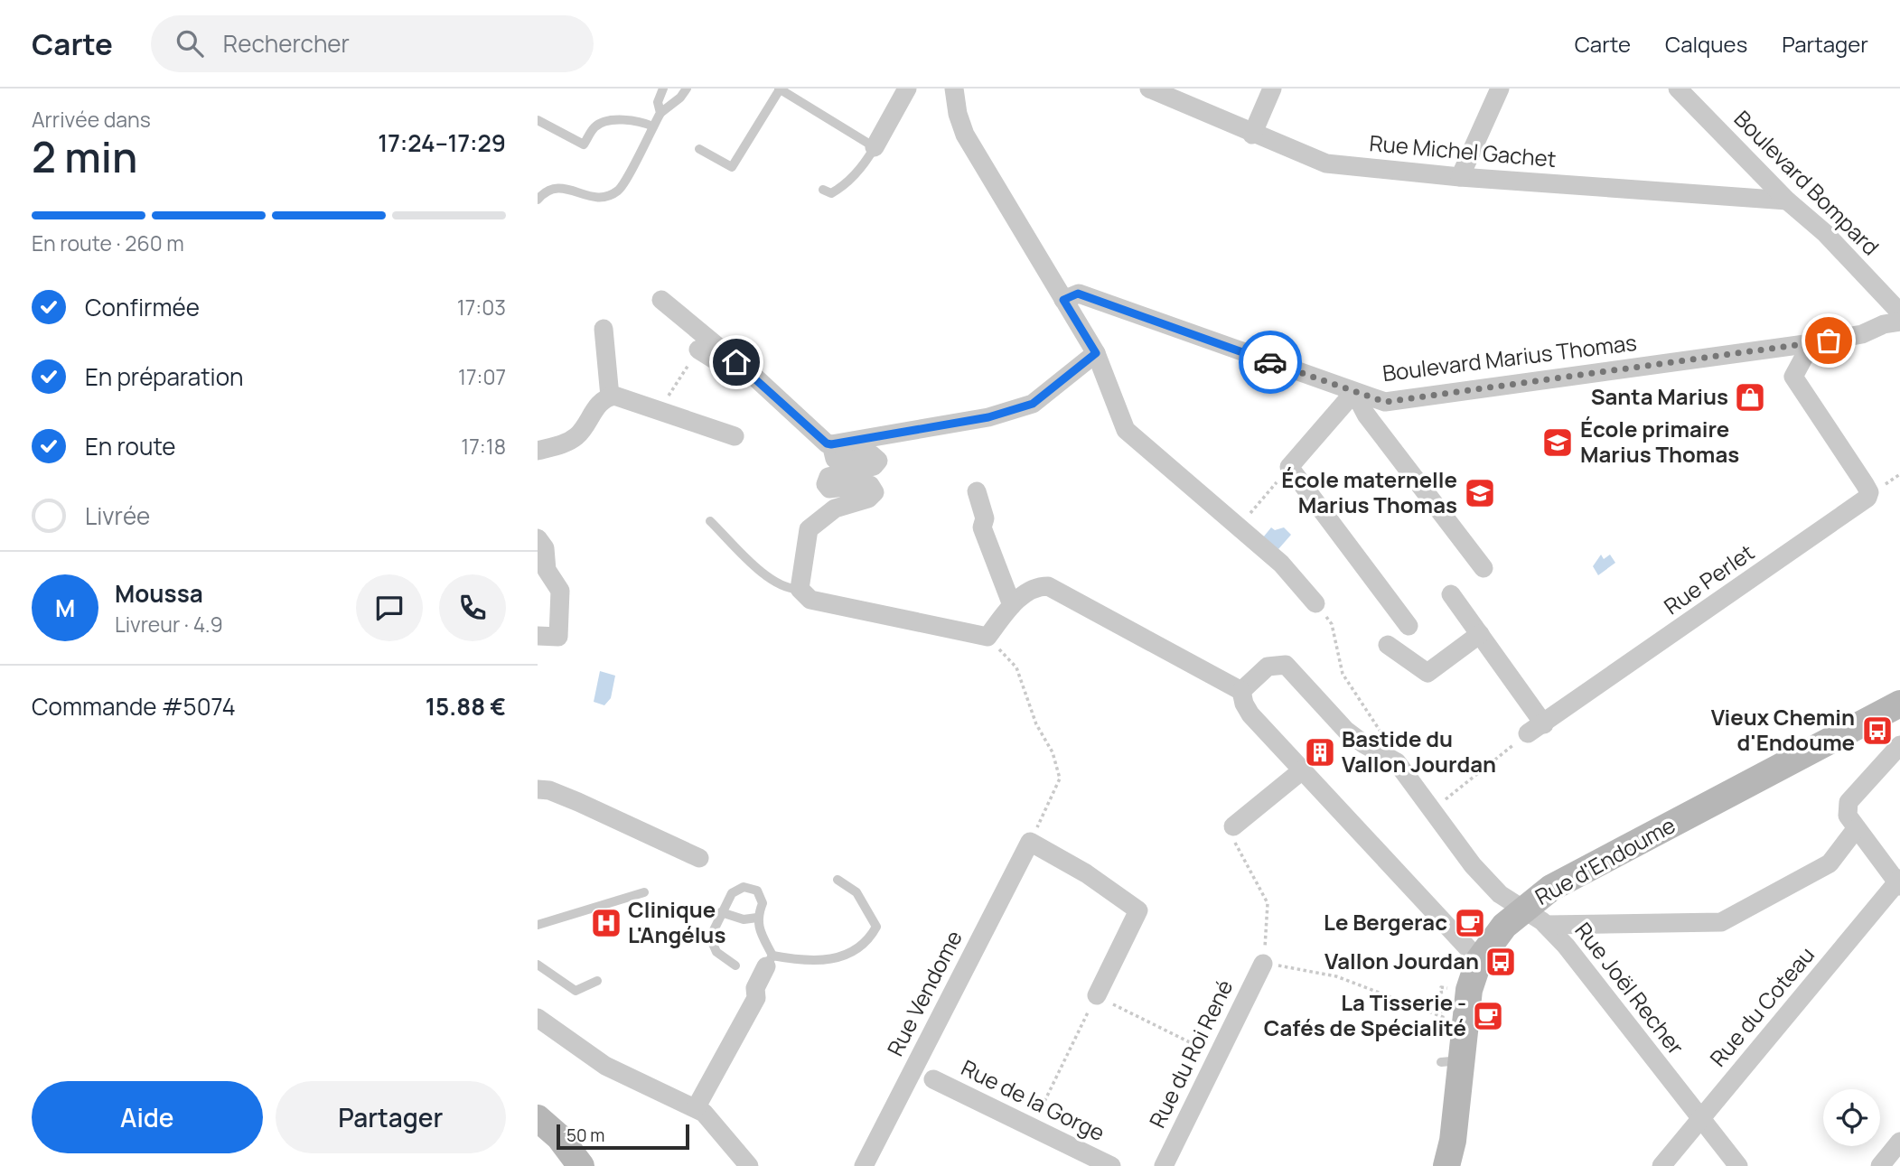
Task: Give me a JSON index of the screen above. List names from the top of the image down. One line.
{"streets":{"street":["Rue Michel Gachet","Boulevard Bompard","Boulevard Marius Thomas","Rue Perlet","Rue d'Endoume","Rue Joël Recher","Rue Vendome","Rue du Coteau","Rue du Roi René","Rue de la Gorge"]},"crossings":[["Rue Michel Gachet","Boulevard Bompard"],["Boulevard Marius Thomas","Rue Perlet"],["Rue d'Endoume","Rue Joël Recher"],["Rue Joël Recher","Rue du Coteau"]],"places":{"shop":["Santa Marius"],"school or university":["École primaire Marius Thomas","École maternelle Marius Thomas"],"bus stop":["Vieux Chemin d'Endoume","Vallon Jourdan"],"building":["Bastide du Vallon Jourdan"],"hospital":["Clinique L'Angélus"],"cafe":["Le Bergerac","La Tisserie - Cafés de Spécialité"]},"scale_bar":"50 m","page":{"header":"Carte","search":"Rechercher","nav":["Carte","Calques","Partager"],"heading":["2 min","Arrivée dans","17:24–17:29"],"panel":["Moussa","Livreur · 4.9","Commande #5074","15.88 €"],"bar":"En route · 260 m","list":[["Confirmée","17:03"],["En préparation","17:07"],["En route","17:18"],"Livrée"],"round":"M","buttons":["Aide","Partager"],"scale":"50 m"}}
